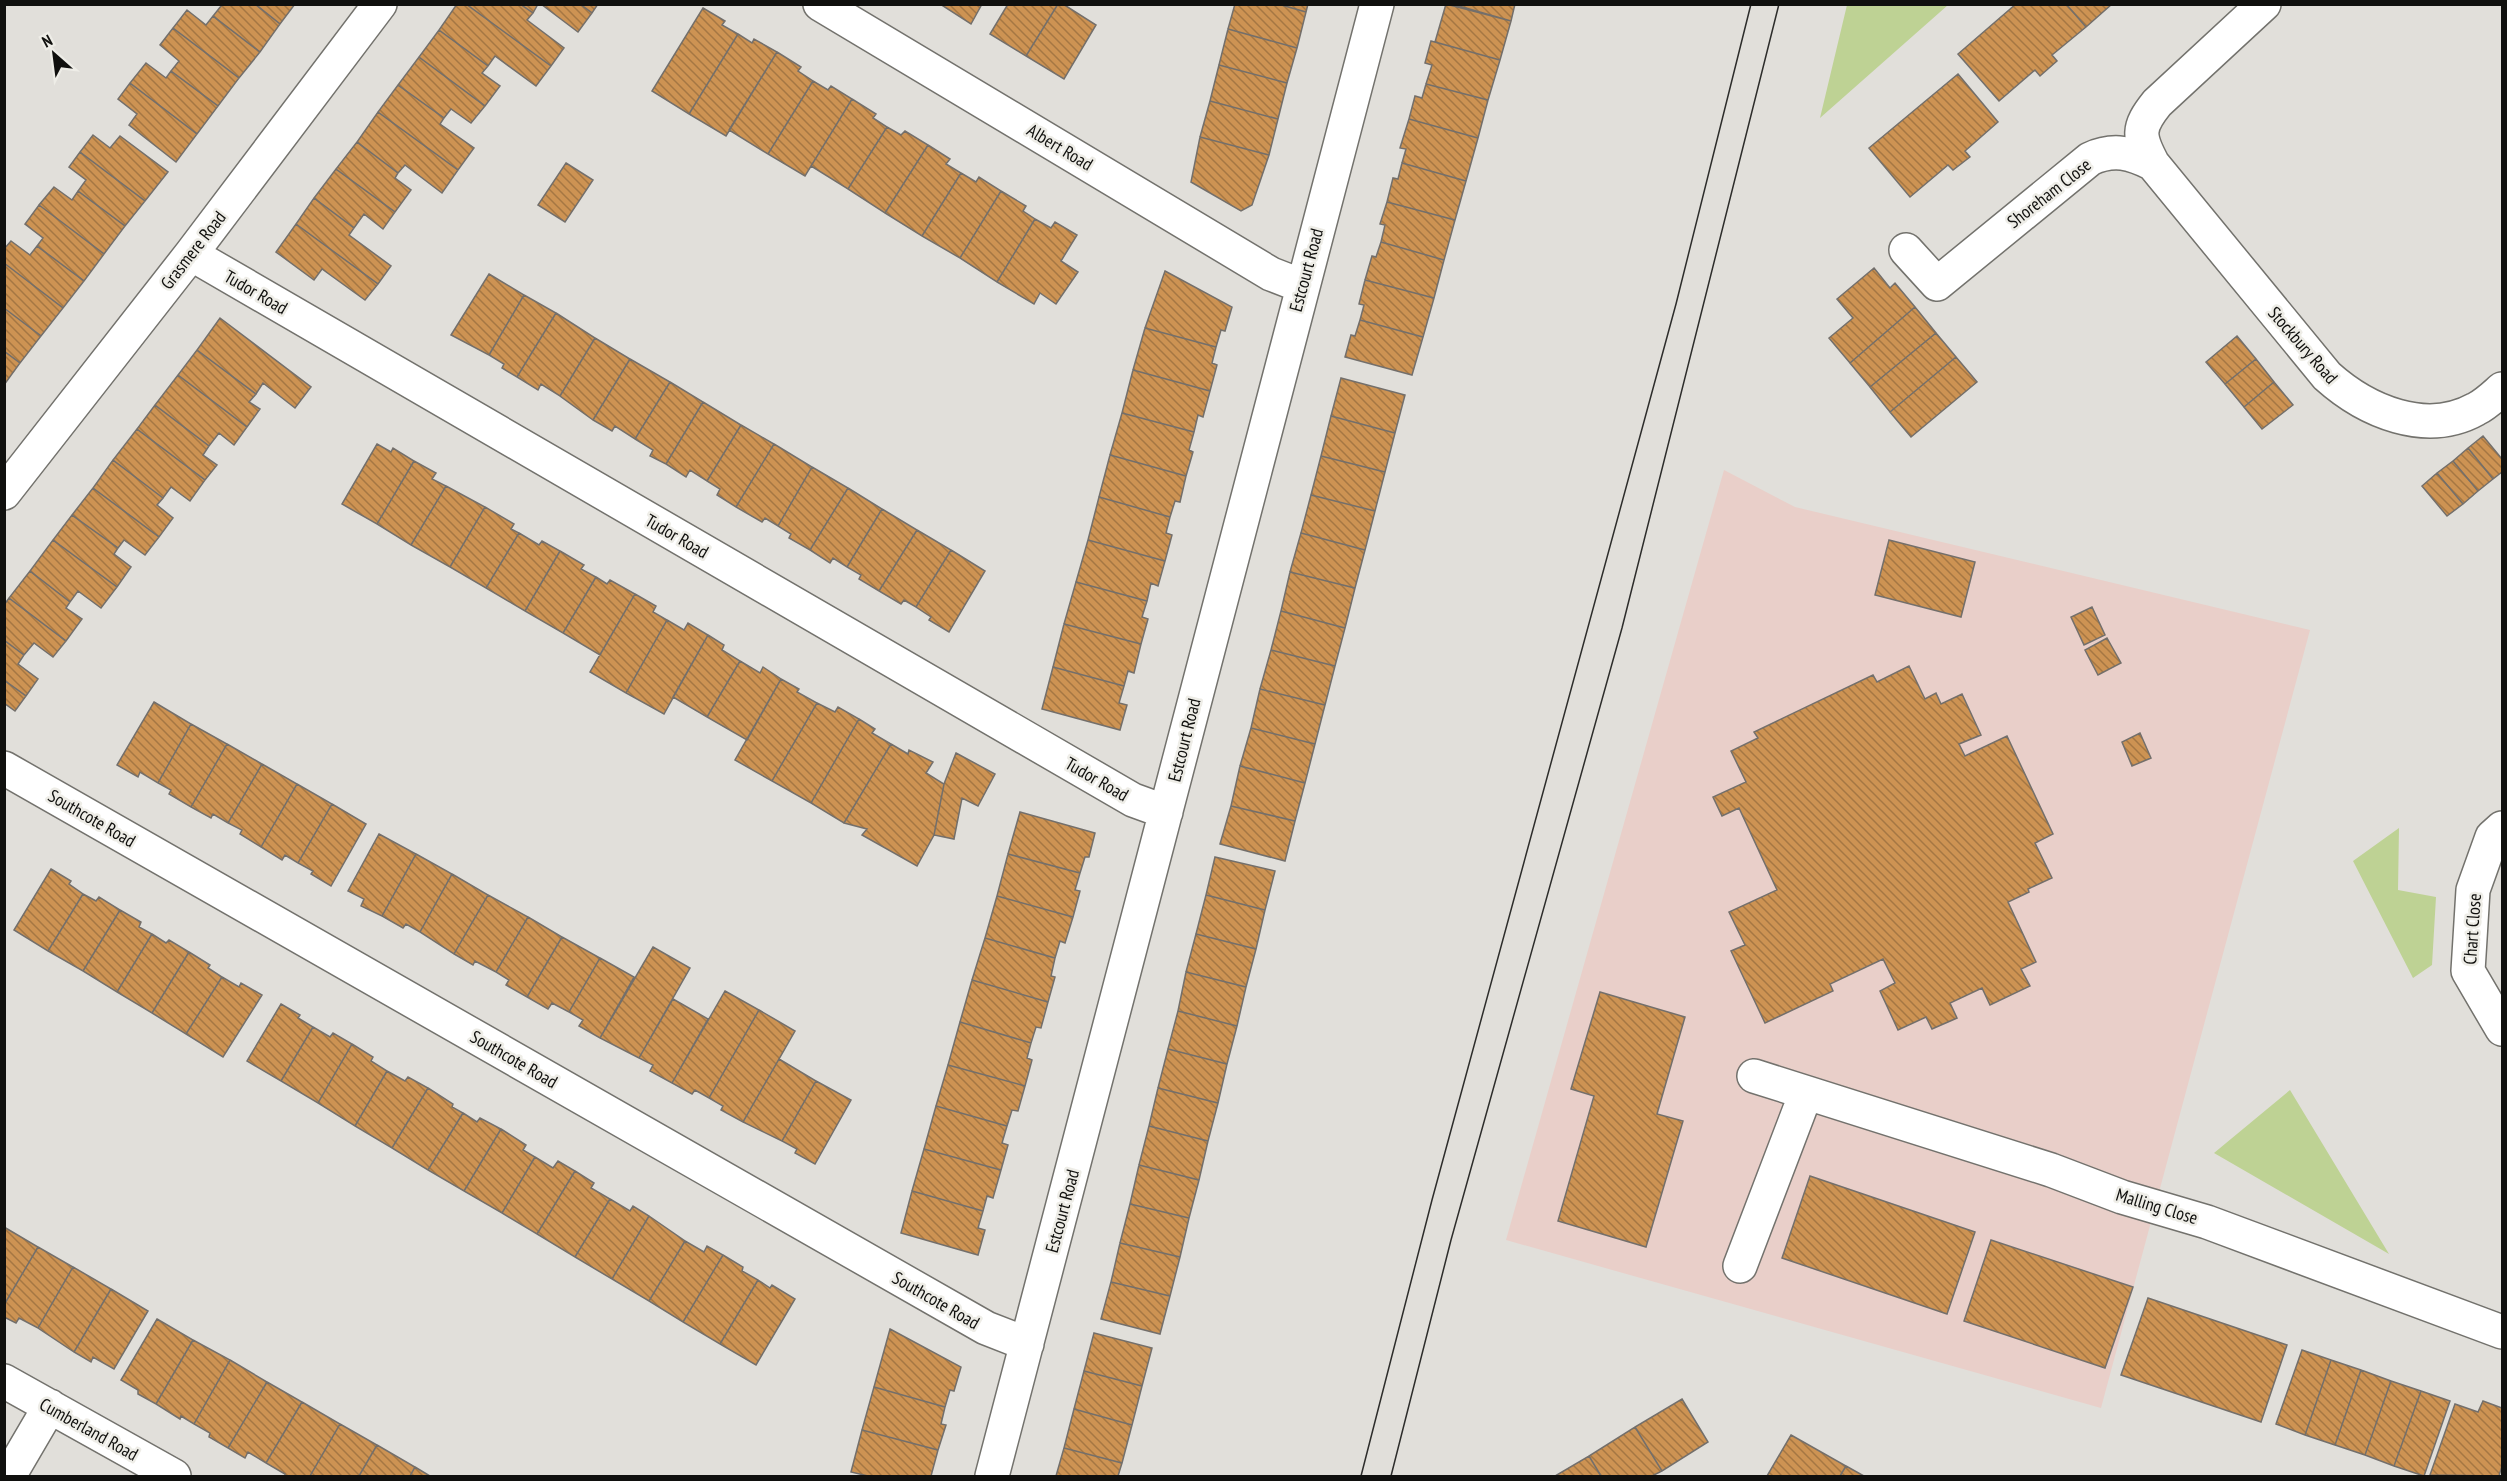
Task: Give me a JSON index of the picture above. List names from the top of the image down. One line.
{"streets":{"street":["Albert Road","Shoreham Close","Grasmere Road","Estcourt Road","Tudor Road","Stockbury Road","Southcote Road","Chart Close","Malling Close","Cumberland Road"]},"crossings":[["Albert Road","Estcourt Road"],["Shoreham Close","Stockbury Road"],["Grasmere Road","Tudor Road"],["Estcourt Road","Tudor Road"],["Estcourt Road","Southcote Road"]],"north":"top left"}
